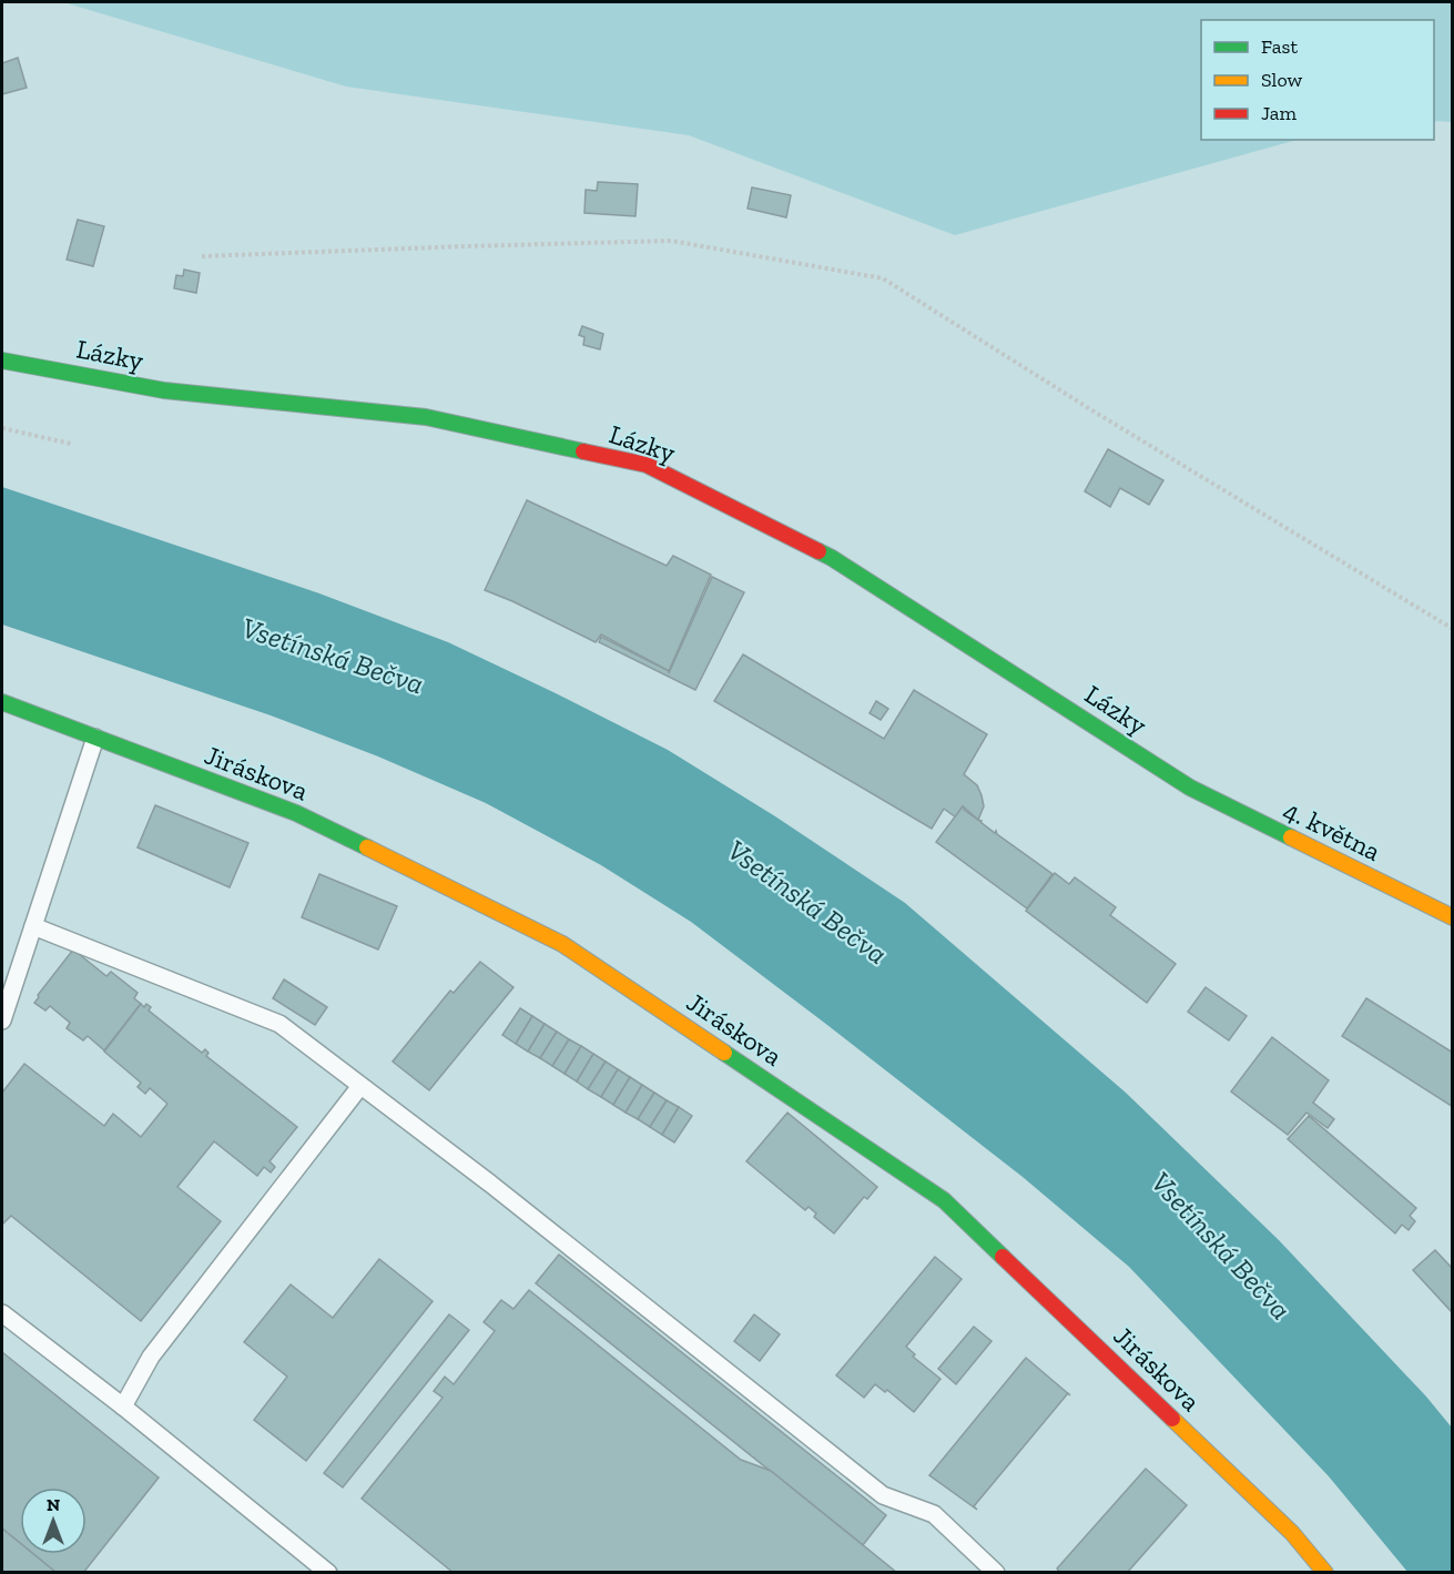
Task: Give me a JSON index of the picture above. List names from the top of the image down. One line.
{"streets":{"street":["Lázky","Jiráskova","4. května"]},"crossings":[["Lázky","4. května"]],"water":["Vsetínská Bečva"],"legend":["Fast","Slow","Jam"],"north":"top"}
